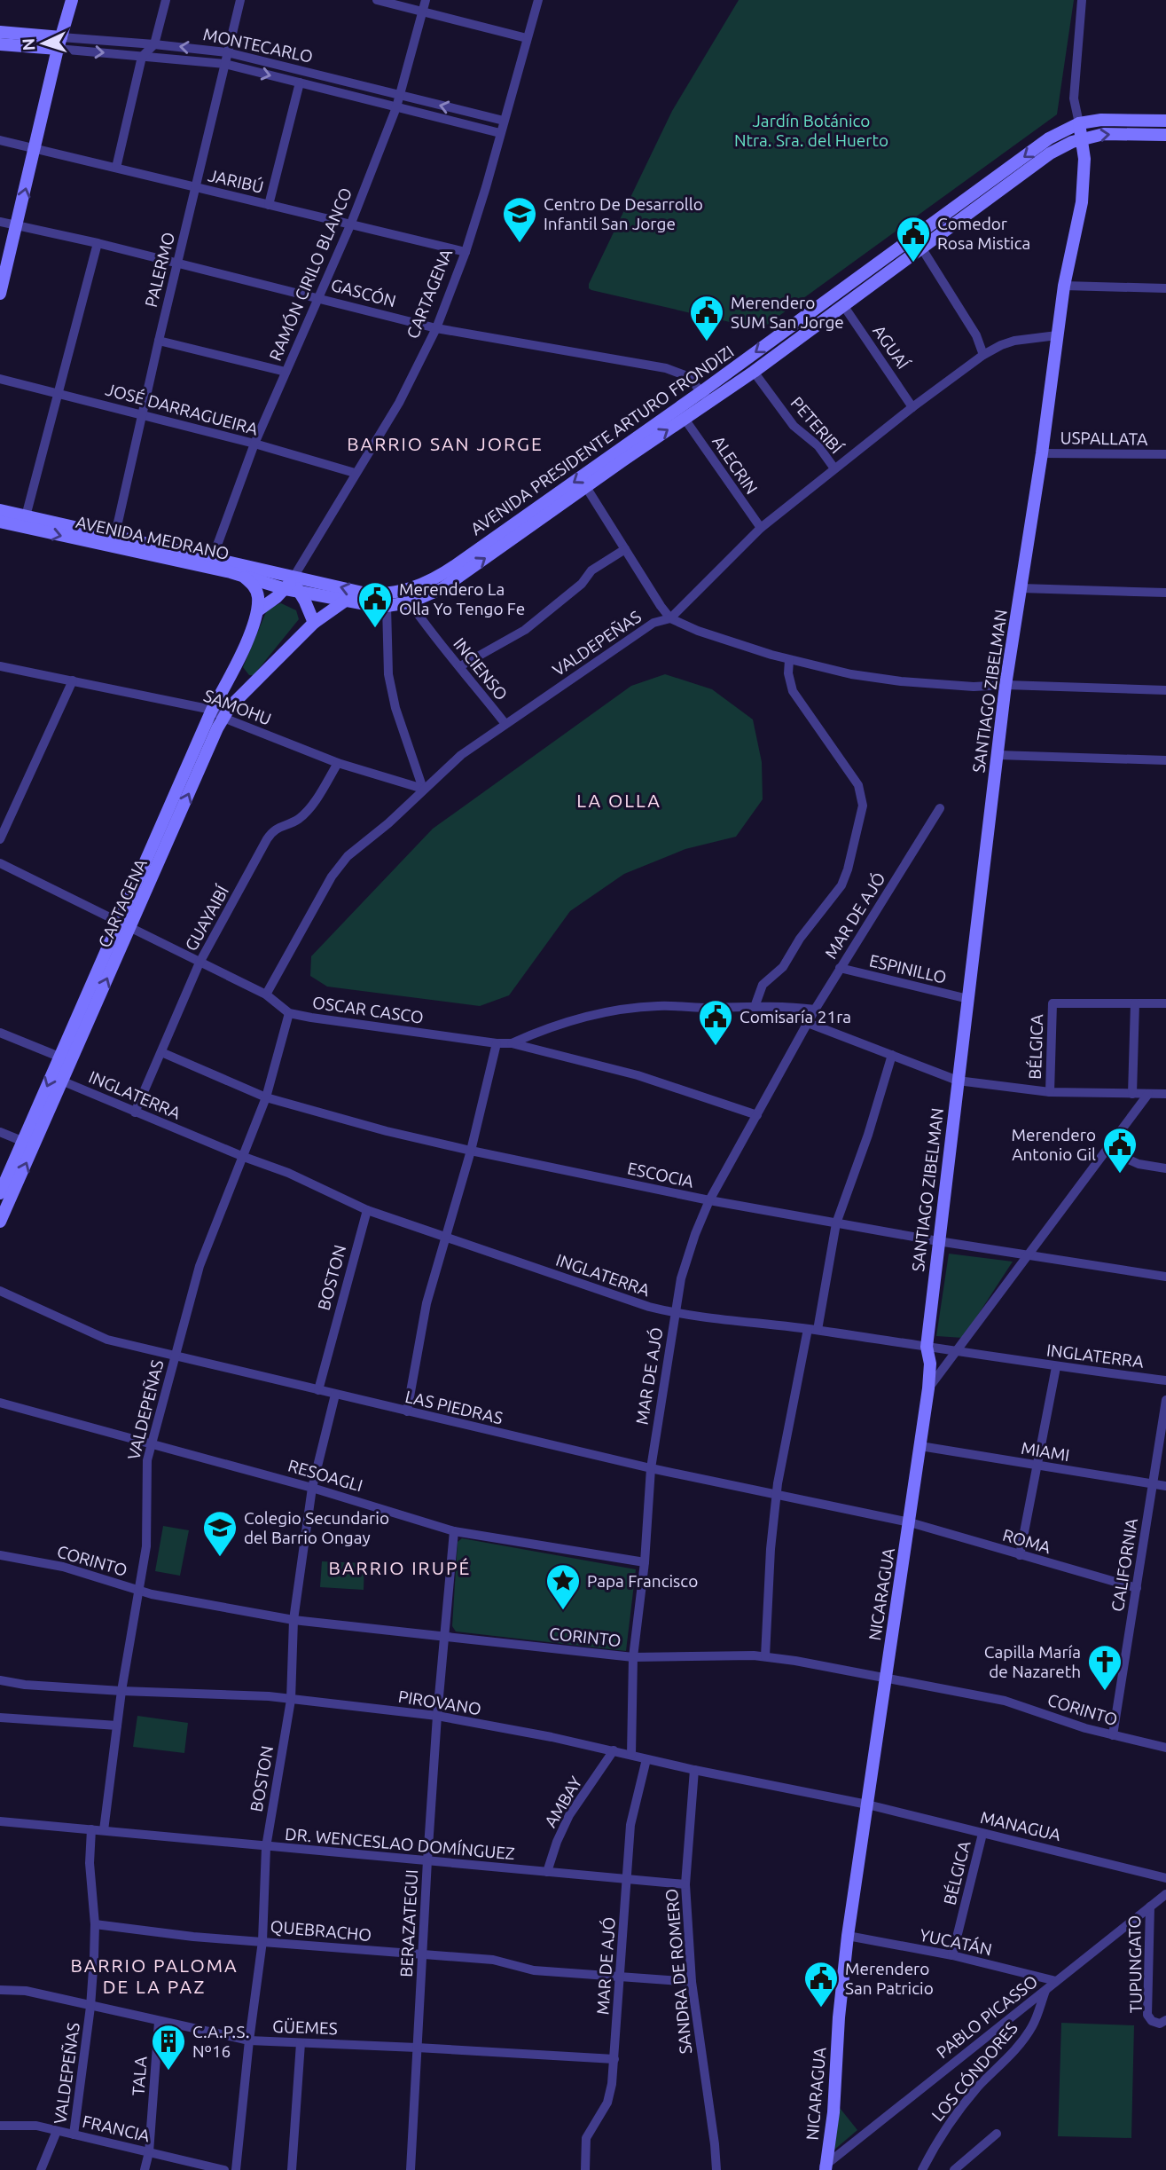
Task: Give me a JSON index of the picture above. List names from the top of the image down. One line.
{"streets":{"main road":["MONTECARLO","CARTAGENA","AVENIDA PRESIDENTE ARTURO FRONDIZI","AVENIDA MEDRANO","SANTIAGO ZIBELMAN","NICARAGUA"],"street":["JARIBÚ","PALERMO","RAMÓN CIRILO BLANCO","GASCÓN","AGUAÍ","JOSÉ DARRAGUEIRA","PETERIBÍ","USPALLATA","ALECRIN","VALDEPEÑAS","INCIENSO","SAMOHU","MAR DE AJÓ","GUAYAIBÍ","ESPINILLO","OSCAR CASCO","BÉLGICA","INGLATERRA","ESCOCIA","BOSTON","LAS PIEDRAS","MIAMI","RESOAGLI","ROMA","CORINTO","CALIFORNIA","PIROVANO","AMBAY","MANAGUA","DR. WENCESLAO DOMÍNGUEZ","BERAZATEGUI","QUEBRACHO","YUCATÁN","TUPUNGATO","SANDRA DE ROMERO","PABLO PICASSO","GÜEMES","LOS CÓNDORES","TALA","FRANCIA"]},"crossings":[["MONTECARLO","PALERMO"],["MONTECARLO","RAMÓN CIRILO BLANCO"],["MONTECARLO","CARTAGENA"],["JARIBÚ","PALERMO"],["JARIBÚ","RAMÓN CIRILO BLANCO"],["JARIBÚ","CARTAGENA"],["PALERMO","GASCÓN"],["PALERMO","JOSÉ DARRAGUEIRA"],["PALERMO","AVENIDA MEDRANO"],["RAMÓN CIRILO BLANCO","GASCÓN"],["RAMÓN CIRILO BLANCO","JOSÉ DARRAGUEIRA"],["RAMÓN CIRILO BLANCO","AVENIDA MEDRANO"],["GASCÓN","CARTAGENA"],["GASCÓN","AVENIDA PRESIDENTE ARTURO FRONDIZI"],["CARTAGENA","JOSÉ DARRAGUEIRA"],["CARTAGENA","AVENIDA PRESIDENTE ARTURO FRONDIZI"],["CARTAGENA","AVENIDA MEDRANO"],["CARTAGENA","SAMOHU"],["CARTAGENA","OSCAR CASCO"],["CARTAGENA","INGLATERRA"],["AGUAÍ","AVENIDA PRESIDENTE ARTURO FRONDIZI"],["AGUAÍ","VALDEPEÑAS"],["PETERIBÍ","AVENIDA PRESIDENTE ARTURO FRONDIZI"],["PETERIBÍ","VALDEPEÑAS"],["USPALLATA","SANTIAGO ZIBELMAN"],["AVENIDA PRESIDENTE ARTURO FRONDIZI","ALECRIN"],["AVENIDA PRESIDENTE ARTURO FRONDIZI","AVENIDA MEDRANO"],["AVENIDA PRESIDENTE ARTURO FRONDIZI","INCIENSO"],["AVENIDA PRESIDENTE ARTURO FRONDIZI","SANTIAGO ZIBELMAN"],["ALECRIN","VALDEPEÑAS"],["VALDEPEÑAS","INCIENSO"],["VALDEPEÑAS","SANTIAGO ZIBELMAN"],["VALDEPEÑAS","SAMOHU"],["VALDEPEÑAS","OSCAR CASCO"],["VALDEPEÑAS","INGLATERRA"],["VALDEPEÑAS","ESCOCIA"],["VALDEPEÑAS","LAS PIEDRAS"],["VALDEPEÑAS","RESOAGLI"],["VALDEPEÑAS","CORINTO"],["VALDEPEÑAS","PIROVANO"],["VALDEPEÑAS","DR. WENCESLAO DOMÍNGUEZ"],["VALDEPEÑAS","QUEBRACHO"],["VALDEPEÑAS","GÜEMES"],["VALDEPEÑAS","FRANCIA"],["SANTIAGO ZIBELMAN","ESPINILLO"],["SANTIAGO ZIBELMAN","INGLATERRA"],["SANTIAGO ZIBELMAN","ESCOCIA"],["SANTIAGO ZIBELMAN","NICARAGUA"],["SAMOHU","GUAYAIBÍ"],["MAR DE AJÓ","ESPINILLO"],["MAR DE AJÓ","OSCAR CASCO"],["MAR DE AJÓ","INGLATERRA"],["MAR DE AJÓ","ESCOCIA"],["MAR DE AJÓ","LAS PIEDRAS"],["MAR DE AJÓ","RESOAGLI"],["MAR DE AJÓ","CORINTO"],["MAR DE AJÓ","PIROVANO"],["MAR DE AJÓ","DR. WENCESLAO DOMÍNGUEZ"],["MAR DE AJÓ","QUEBRACHO"],["MAR DE AJÓ","GÜEMES"],["GUAYAIBÍ","OSCAR CASCO"],["GUAYAIBÍ","INGLATERRA"],["GUAYAIBÍ","ESCOCIA"],["BÉLGICA","MANAGUA"],["BÉLGICA","YUCATÁN"],["INGLATERRA","BOSTON"],["INGLATERRA","NICARAGUA"],["ESCOCIA","NICARAGUA"],["BOSTON","LAS PIEDRAS"],["BOSTON","RESOAGLI"],["BOSTON","CORINTO"],["BOSTON","PIROVANO"],["BOSTON","DR. WENCESLAO DOMÍNGUEZ"],["BOSTON","QUEBRACHO"],["BOSTON","GÜEMES"],["LAS PIEDRAS","ROMA"],["LAS PIEDRAS","NICARAGUA"],["MIAMI","CALIFORNIA"],["MIAMI","NICARAGUA"],["RESOAGLI","BERAZATEGUI"],["ROMA","CALIFORNIA"],["ROMA","NICARAGUA"],["CORINTO","CALIFORNIA"],["CORINTO","NICARAGUA"],["CORINTO","BERAZATEGUI"],["NICARAGUA","PIROVANO"],["NICARAGUA","MANAGUA"],["NICARAGUA","YUCATÁN"],["NICARAGUA","PABLO PICASSO"],["PIROVANO","AMBAY"],["PIROVANO","MANAGUA"],["PIROVANO","BERAZATEGUI"],["PIROVANO","SANDRA DE ROMERO"],["AMBAY","DR. WENCESLAO DOMÍNGUEZ"],["DR. WENCESLAO DOMÍNGUEZ","BERAZATEGUI"],["DR. WENCESLAO DOMÍNGUEZ","SANDRA DE ROMERO"],["BERAZATEGUI","QUEBRACHO"],["BERAZATEGUI","GÜEMES"],["QUEBRACHO","SANDRA DE ROMERO"],["YUCATÁN","PABLO PICASSO"],["TUPUNGATO","PABLO PICASSO"],["PABLO PICASSO","LOS CÓNDORES"],["GÜEMES","TALA"],["TALA","FRANCIA"]],"districts":["BARRIO SAN JORGE","LA OLLA","BARRIO IRUPÉ","BARRIO PALOMA DE LA PAZ"],"parks":["Jardín Botánico Ntra. Sra. del Huerto"],"places":{"school or university":["Centro De Desarrollo Infantil San Jorge","Colegio Secundario del Barrio Ongay"],"public building":["Comedor Rosa Mistica","Merendero SUM San Jorge","Merendero La Olla Yo Tengo Fe","Comisaría 21ra","Merendero Antonio Gil","Merendero San Patricio"],"place":["Papa Francisco"],"church":["Capilla María de Nazareth"],"building":["C.A.P.S. Nº16"]},"north":"left"}
